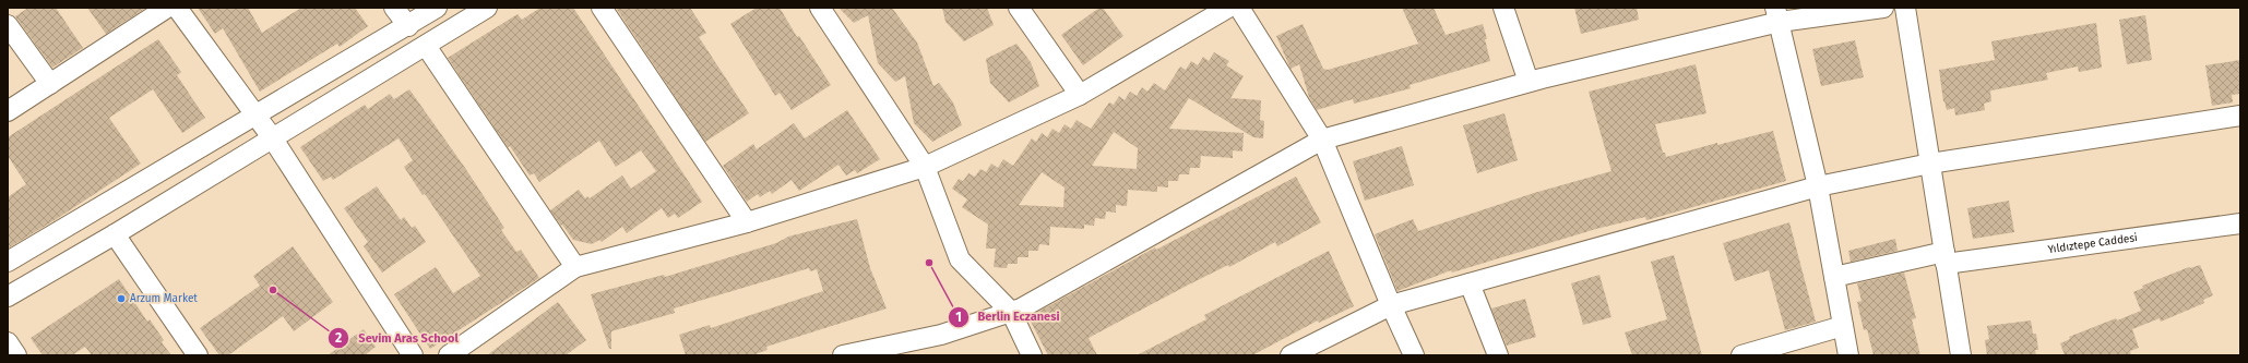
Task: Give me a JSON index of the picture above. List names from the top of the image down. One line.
{"streets":{"street":["Yıldıztepe Caddesi"]},"places":["Berlin Eczanesi","Sevim Aras School","Arzum Market"]}
